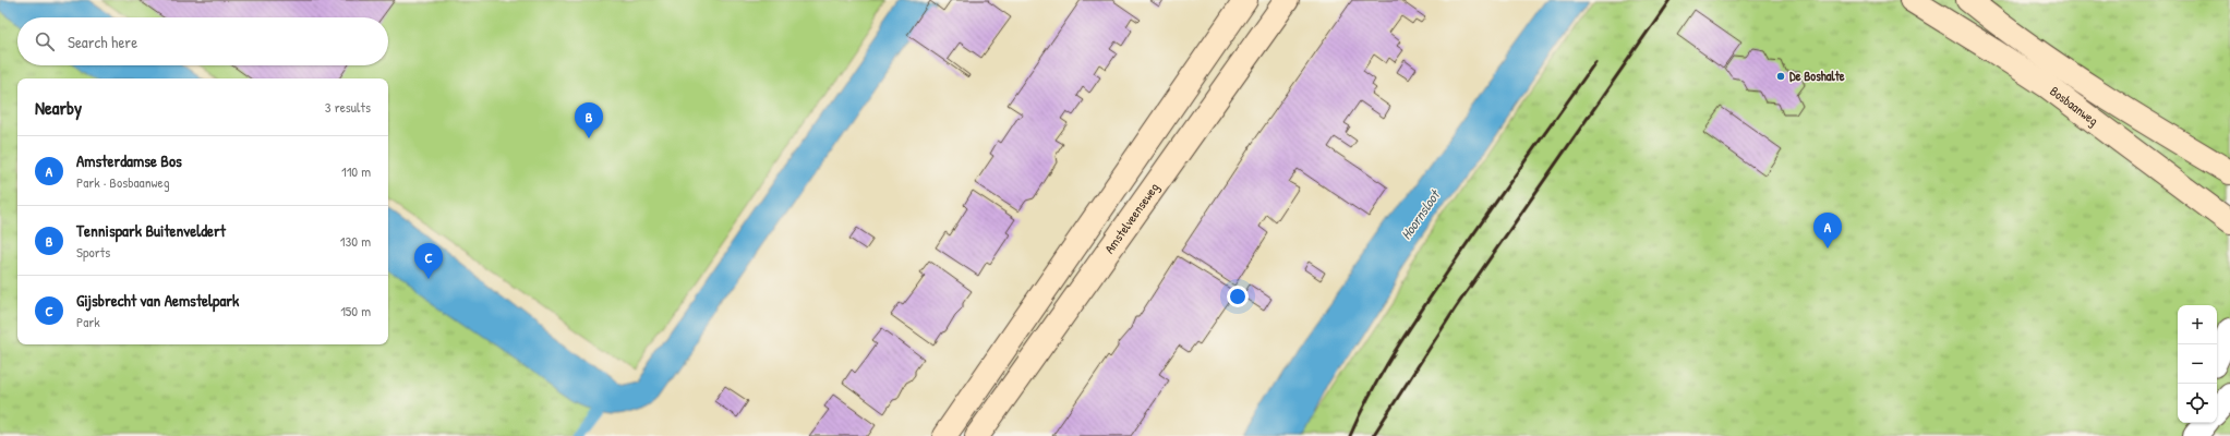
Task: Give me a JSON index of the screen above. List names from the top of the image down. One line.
{"streets":{"main road":["Bosbaanweg","Amstelveenseweg"]},"water":["Hoornsloot"],"places":["De Boshalte"],"page":{"search":"Search here","heading":["Nearby","3 results"],"pins":["B","A","C"],"list":[{"mark":"A","name":"Amsterdamse Bos","note":"Park · Bosbaanweg","value":"110 m"},{"mark":"B","name":"Tennispark Buitenveldert","note":"Sports","value":"130 m"},{"mark":"C","name":"Gijsbrecht van Aemstelpark","note":"Park","value":"150 m"}],"map_buttons":["+","−"]}}
